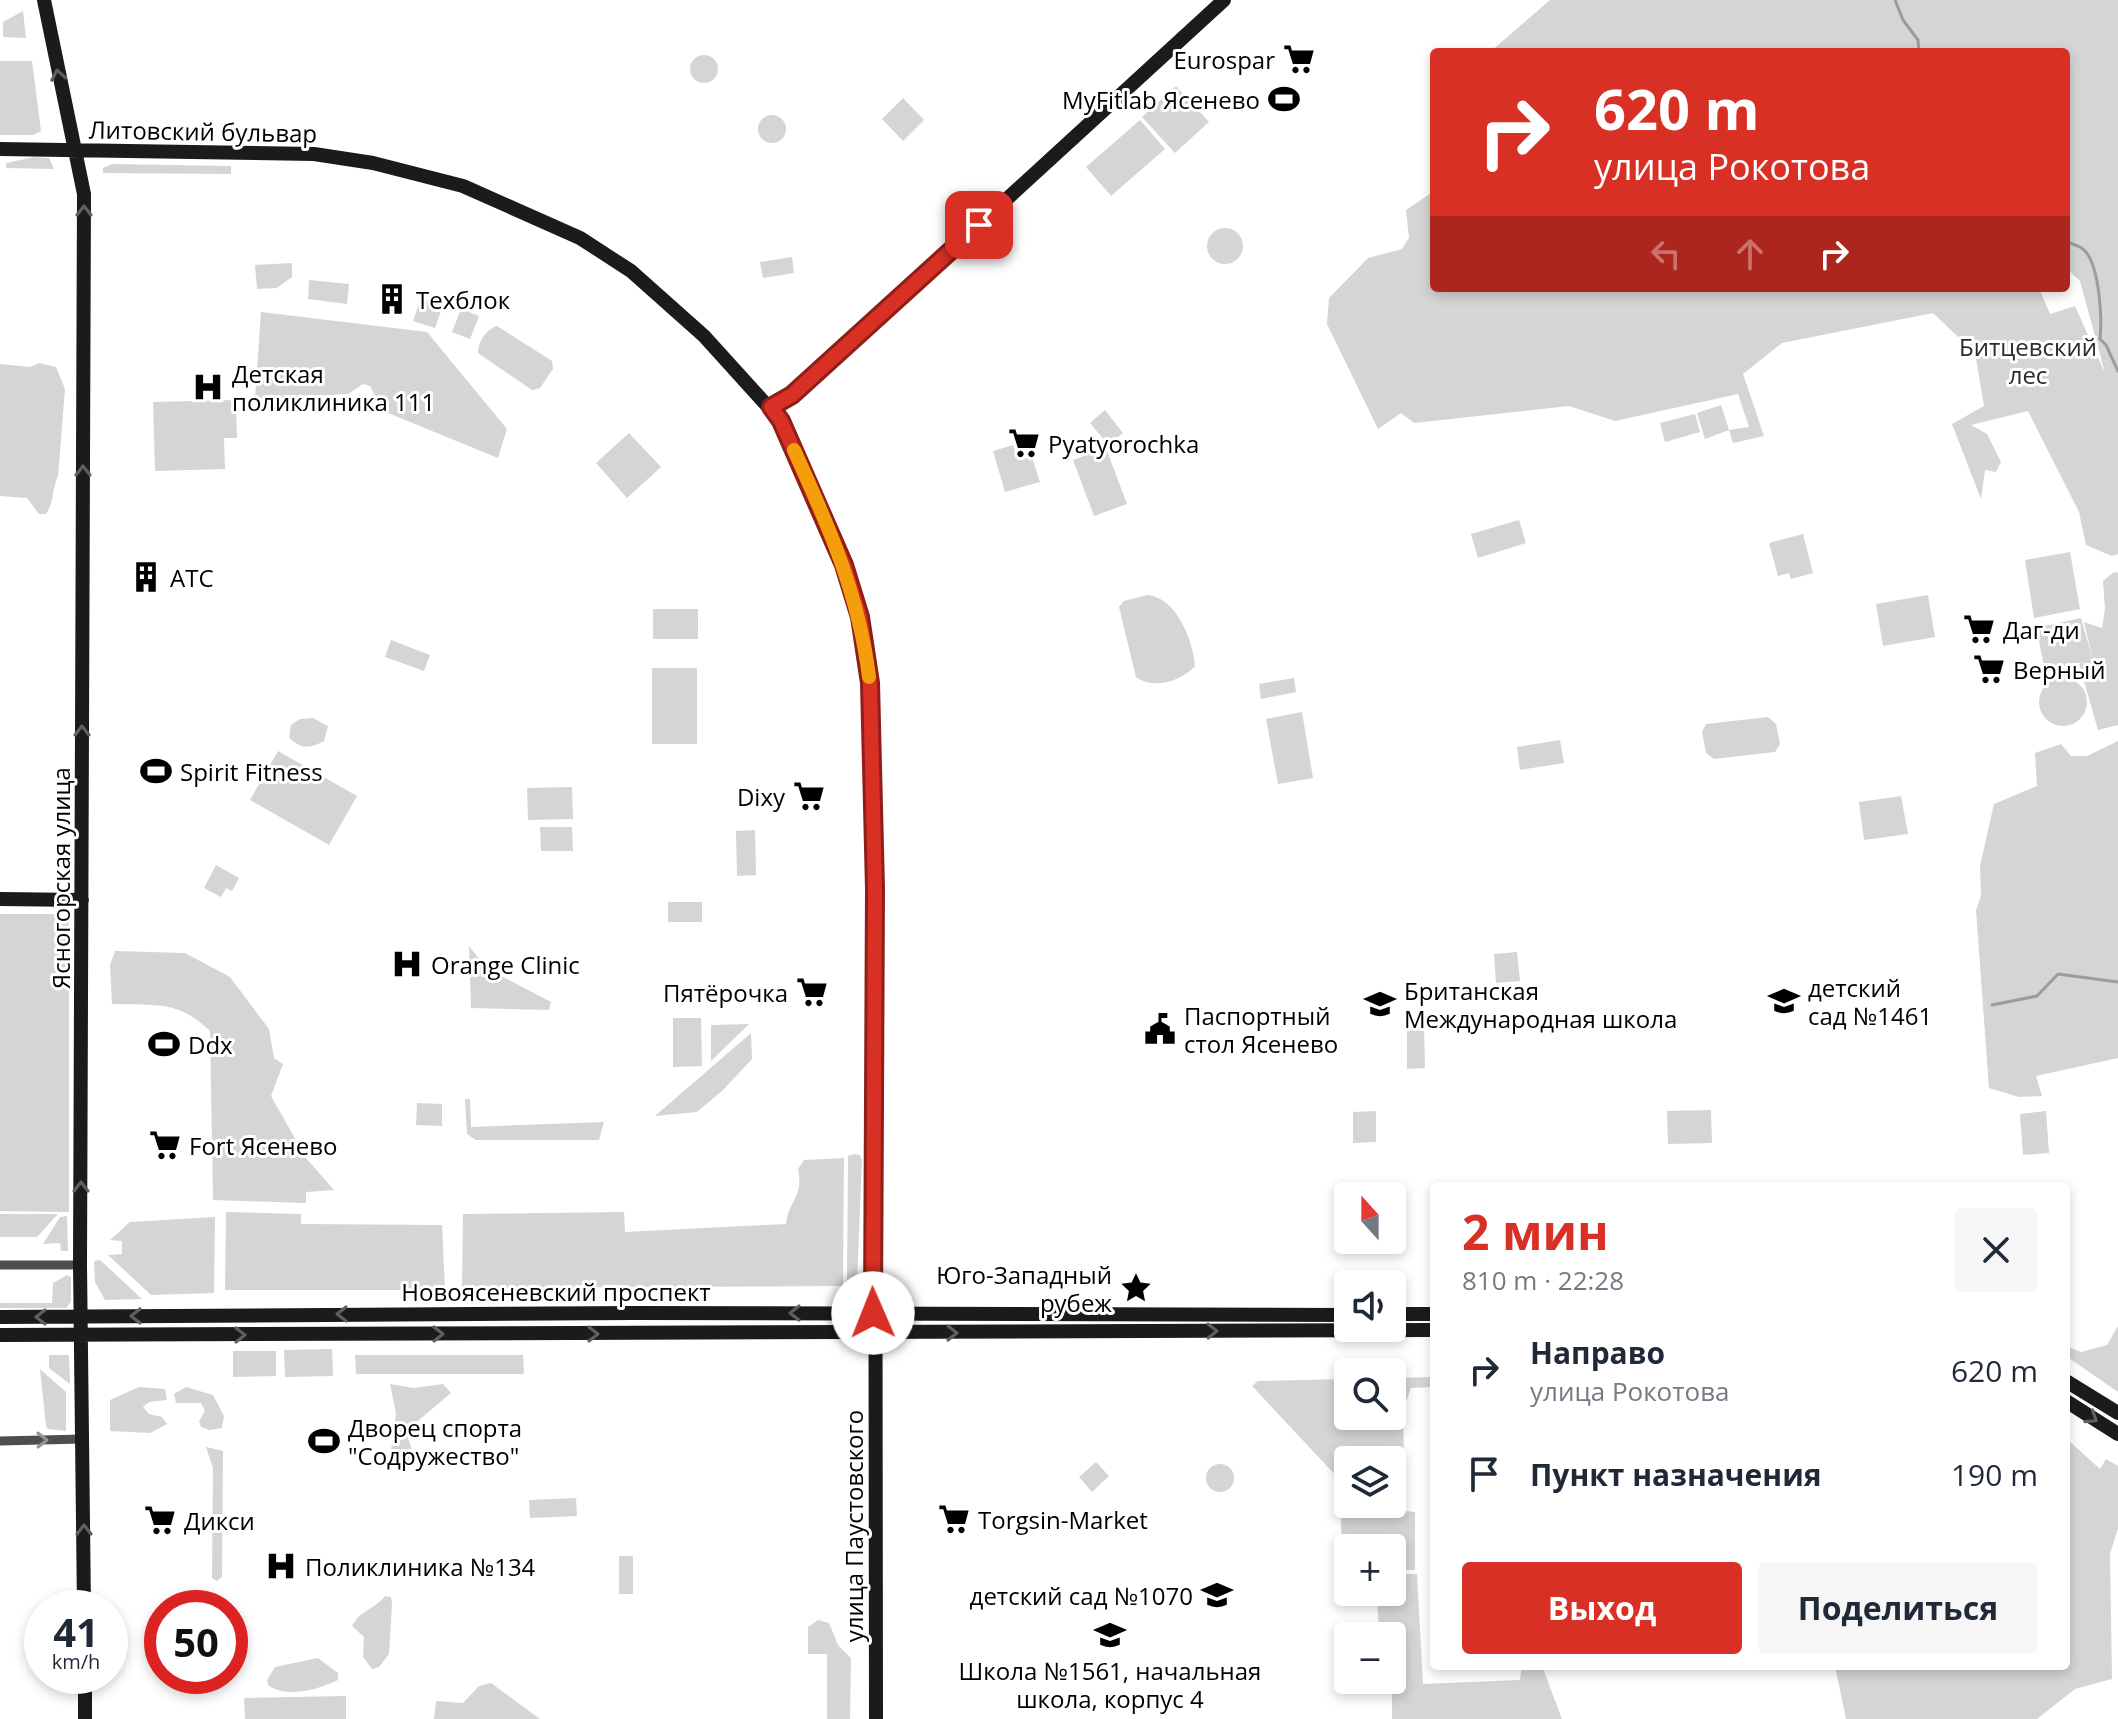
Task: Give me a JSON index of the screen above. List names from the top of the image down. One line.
{"streets":{"main road":["Литовский бульвар","Ясногорская улица","Новоясеневский проспект","улица Паустовского"]},"crossings":[["Литовский бульвар","Ясногорская улица"],["Литовский бульвар","Новоясеневский проспект"],["Литовский бульвар","улица Паустовского"],["Ясногорская улица","Новоясеневский проспект"],["Новоясеневский проспект","улица Паустовского"]],"one_way":["Ясногорская улица"],"parks":["Битцевский лес"],"places":{"supermarket":["Eurospar","Pyatyorochka","Даг-ди","Верный","Dixy","Пятёрочка","Fort Ясенево","Torgsin-Market","Дикси"],"sports":["MyFitlab Ясенево","Spirit Fitness","Ddx","Дворец спорта \"Содружество\""],"building":["Техблок","АТС"],"hospital":["Детская поликлиника 111","Orange Clinic","Поликлиника №134"],"school or university":["детский сад №1461","Британская Международная школа","детский сад №1070","Школа №1561, начальная школа, корпус 4"],"public building":["Паспортный стол Ясенево"],"place":["Юго-Западный рубеж"]},"north":"top","page":{"turn":["620 m","улица Рокотова"],"map_buttons":["+","−"],"heading":["2 мин","810 m · 22:28"],"list":[{"name":"Направо","note":"улица Рокотова","value":"620 m"},{"name":"Пункт назначения","value":"190 m"}],"buttons":["Выход","Поделиться"],"speed":"41 km/h","limit":"50"}}
